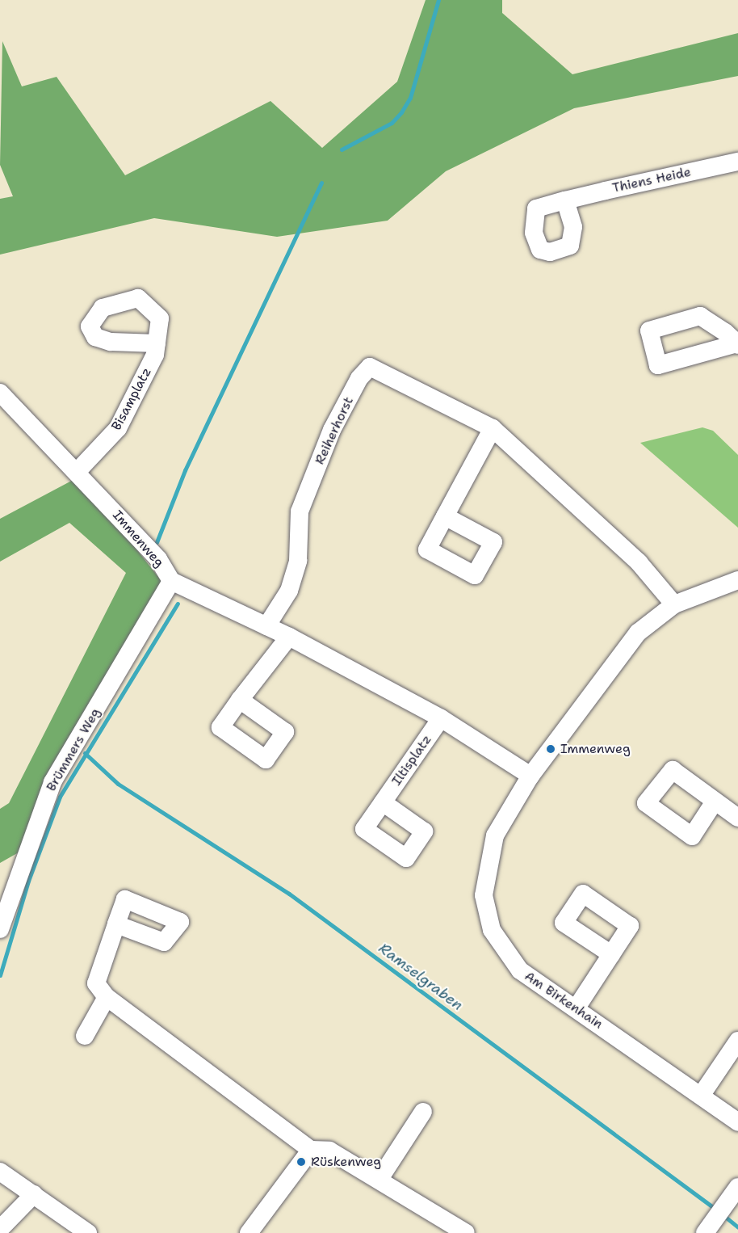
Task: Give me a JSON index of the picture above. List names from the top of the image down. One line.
{"streets":{"street":["Thiens Heide","Bisamplatz","Reiherhorst","Immenweg","Brümmers Weg","Iltisplatz","Am Birkenhain"]},"crossings":[["Bisamplatz","Immenweg"],["Reiherhorst","Immenweg"],["Reiherhorst","Am Birkenhain"],["Immenweg","Brümmers Weg"],["Immenweg","Iltisplatz"],["Immenweg","Am Birkenhain"]],"water":["Ramselgraben"],"places":["Immenweg","Rüskenweg"]}
